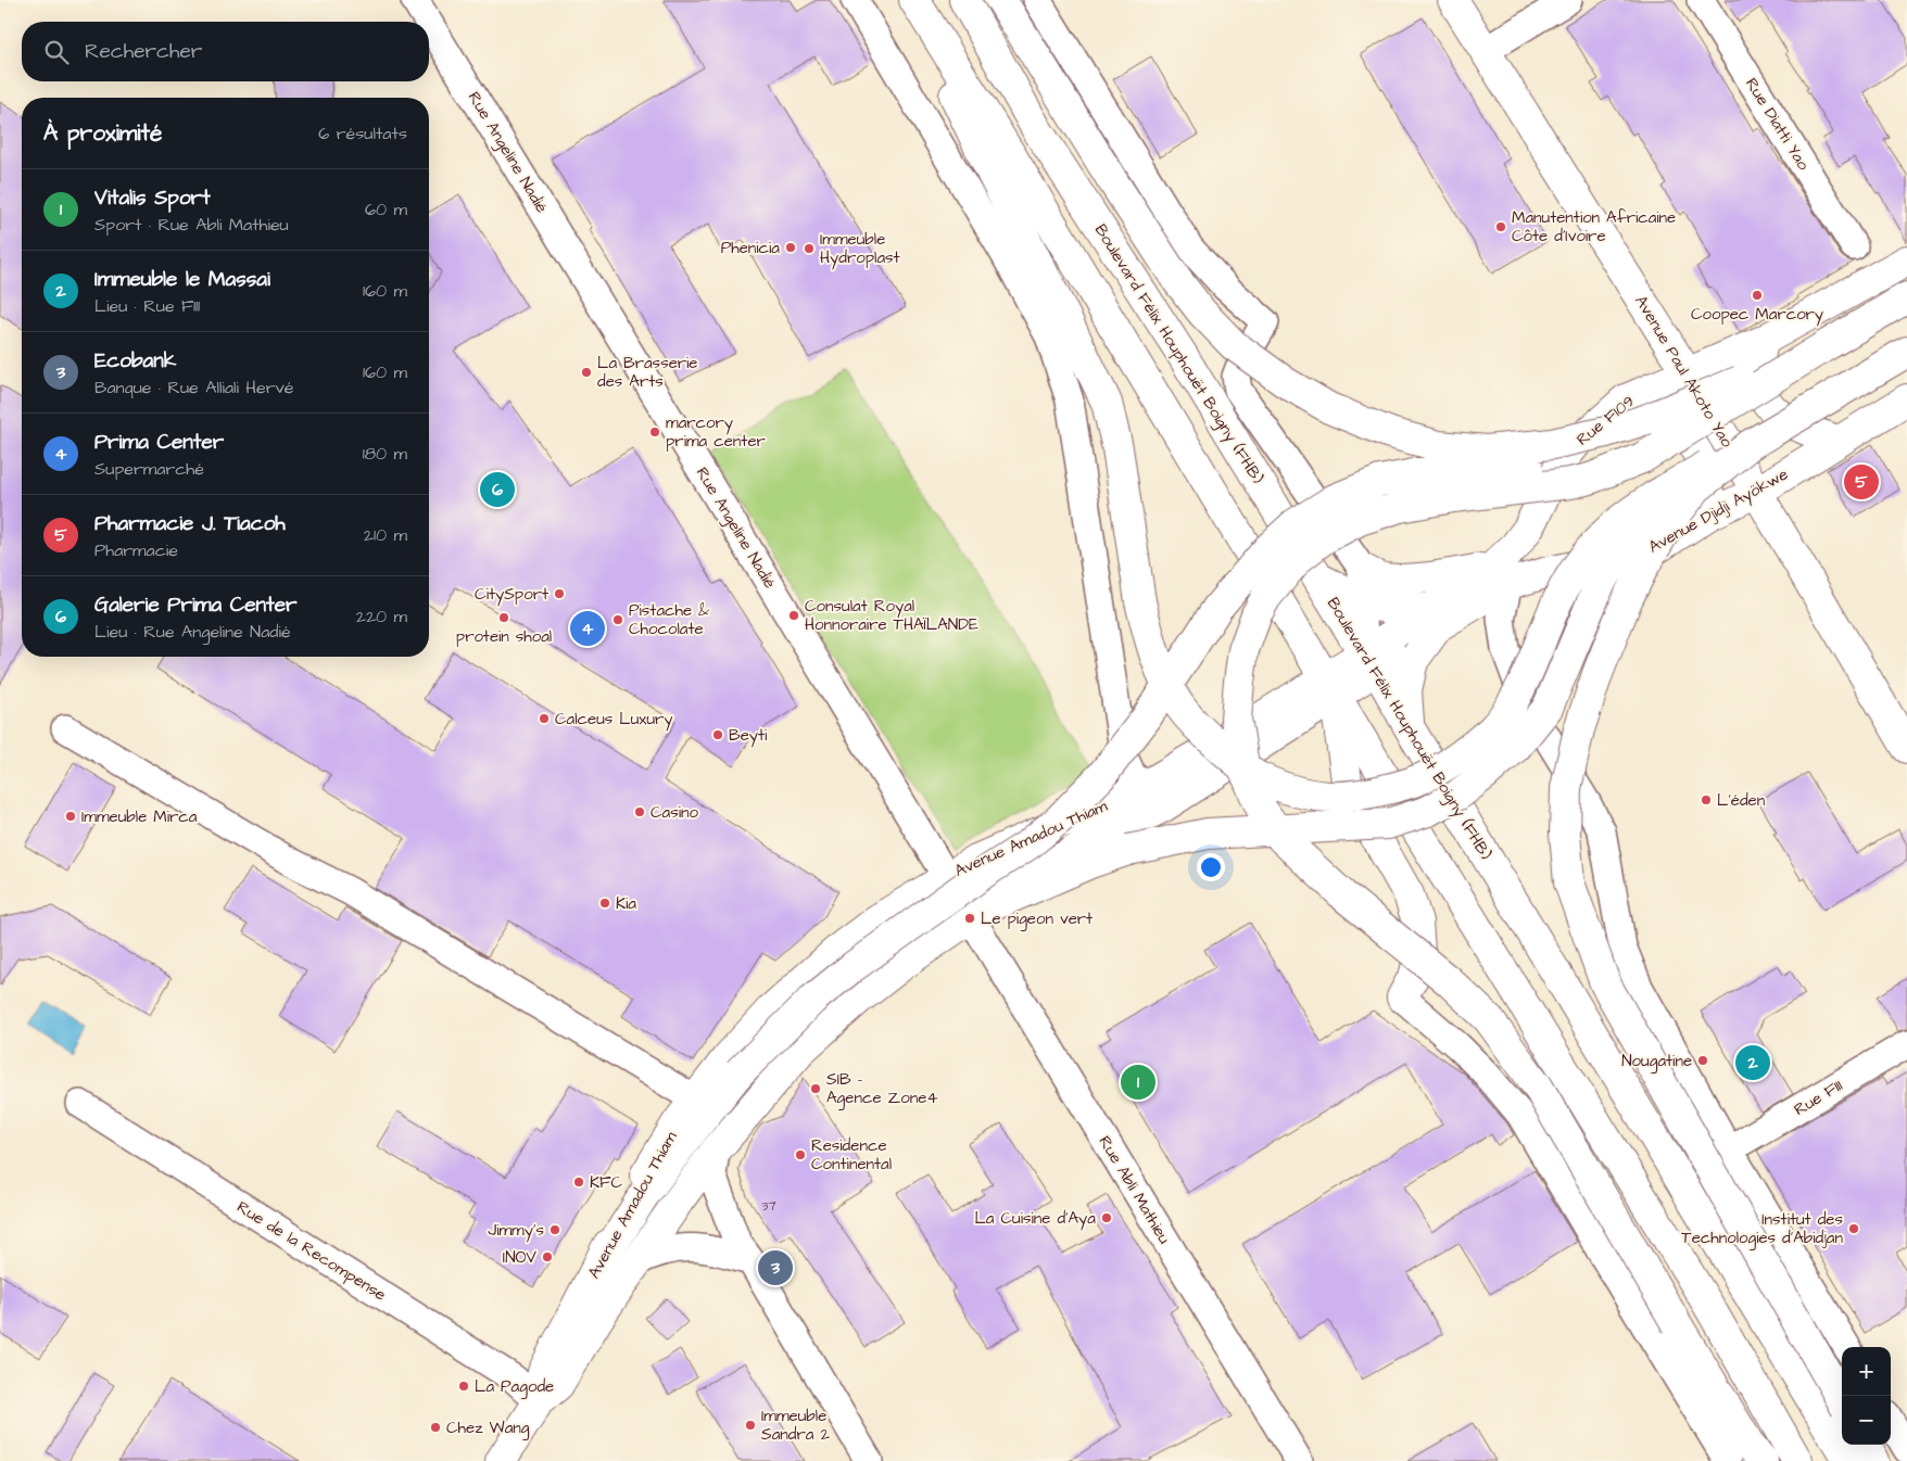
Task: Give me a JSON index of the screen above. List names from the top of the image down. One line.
{"streets":{"main road":["Boulevard Félix Houphouët Boigny (FHB)","Avenue Paul Akoto Yao","Rue F109","Avenue Djidji Ayökwe","Avenue Amadou Thiam"],"street":["Rue Diatti Yao","Rue Angeline Nadié","Rue F111","Rue Abli Mathieu","Rue de la Recompense"]},"crossings":[["Rue Angeline Nadié","Avenue Amadou Thiam"],["Rue Angeline Nadié","Rue Abli Mathieu"],["Boulevard Félix Houphouët Boigny (FHB)","Avenue Djidji Ayökwe"],["Boulevard Félix Houphouët Boigny (FHB)","Avenue Amadou Thiam"],["Avenue Paul Akoto Yao","Rue F109"],["Avenue Paul Akoto Yao","Avenue Djidji Ayökwe"],["Rue F109","Avenue Djidji Ayökwe"],["Avenue Djidji Ayökwe","Avenue Amadou Thiam"],["Avenue Amadou Thiam","Rue Abli Mathieu"],["Avenue Amadou Thiam","Rue de la Recompense"]],"places":["Manutention Africaine Côte d’Ivoire","Phenicia","Immeuble Hydroplast","Coopec Marcory","La Brasserie des Arts","marcory prima center","CitySport","Consulat Royal Honnoraire THAÏLANDE","protein shoal","Pistache & Chocolate","Calceus Luxury","Beyti","L'éden","Casino","Immeuble Mirca","Kia","Le pigeon vert","Nougatine","SIB - Agence Zone4","Residence Continental","KFC","La Cuisine d’Aya","Institut des Technologies d'Abidjan","Jimmy's","INOV","La Pagode","Immeuble Sandra 2","Chez Wang"],"house_numbers":["37"],"page":{"search":"Rechercher","heading":["À proximité","6 résultats"],"list":[{"mark":"1","name":"Vitalis Sport","note":"Sport · Rue Abli Mathieu","value":"60 m"},{"mark":"2","name":"Immeuble le Massai","note":"Lieu · Rue F111","value":"160 m"},{"mark":"3","name":"Ecobank","note":"Banque · Rue Alliali Hervé","value":"160 m"},{"mark":"4","name":"Prima Center","note":"Supermarché","value":"180 m"},{"mark":"5","name":"Pharmacie J. Tiacoh","note":"Pharmacie","value":"210 m"},{"mark":"6","name":"Galerie Prima Center","note":"Lieu · Rue Angeline Nadié","value":"220 m"}],"pins":["5","6","4","2","1","3"],"map_buttons":["+","−"]}}
